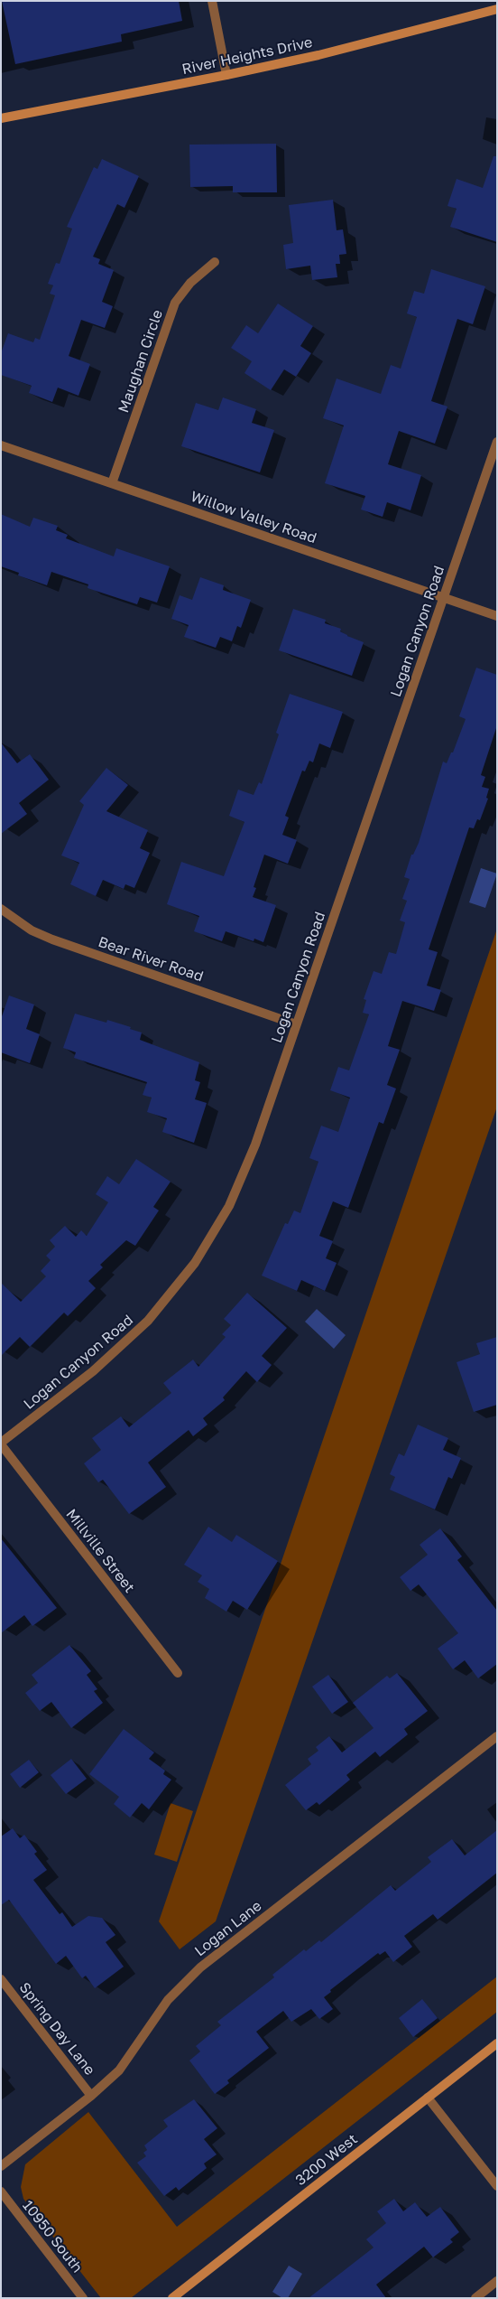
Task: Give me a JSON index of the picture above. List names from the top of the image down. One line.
{"streets":{"street":["River Heights Drive","Maughan Circle","Willow Valley Road","Logan Canyon Road","Bear River Road","Millville Street","Logan Lane","Spring Day Lane","3200 West","10950 South"]},"crossings":[["Maughan Circle","Willow Valley Road"],["Willow Valley Road","Logan Canyon Road"],["Logan Canyon Road","Bear River Road"],["Logan Canyon Road","Millville Street"],["Logan Lane","Spring Day Lane"]]}
